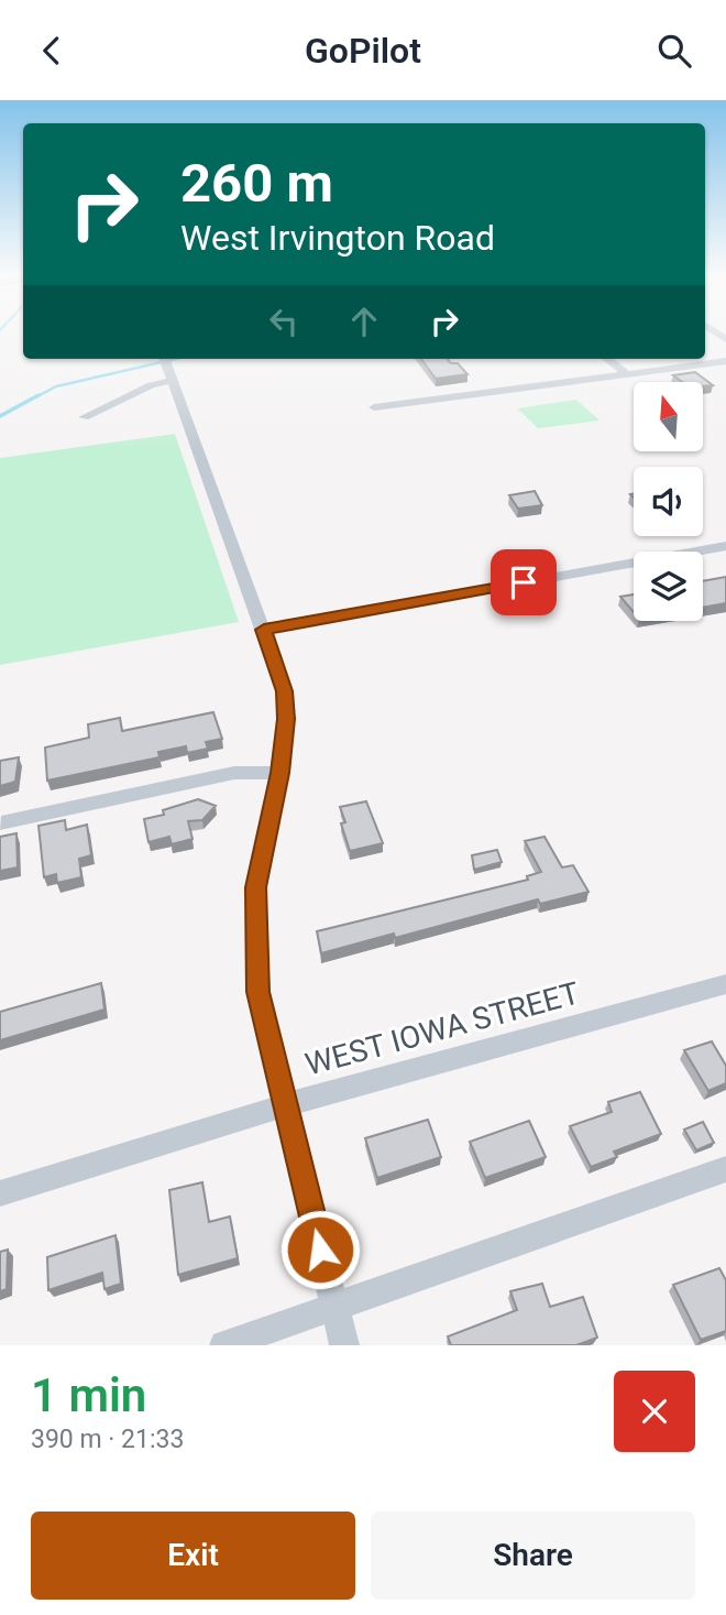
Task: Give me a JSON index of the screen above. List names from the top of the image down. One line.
{"streets":{"street":["WEST IOWA STREET"]},"north":"top","page":{"header":"GoPilot","turn":["260 m","West Irvington Road"],"heading":["1 min","390 m · 21:33"],"buttons":["Exit","Share"]}}
